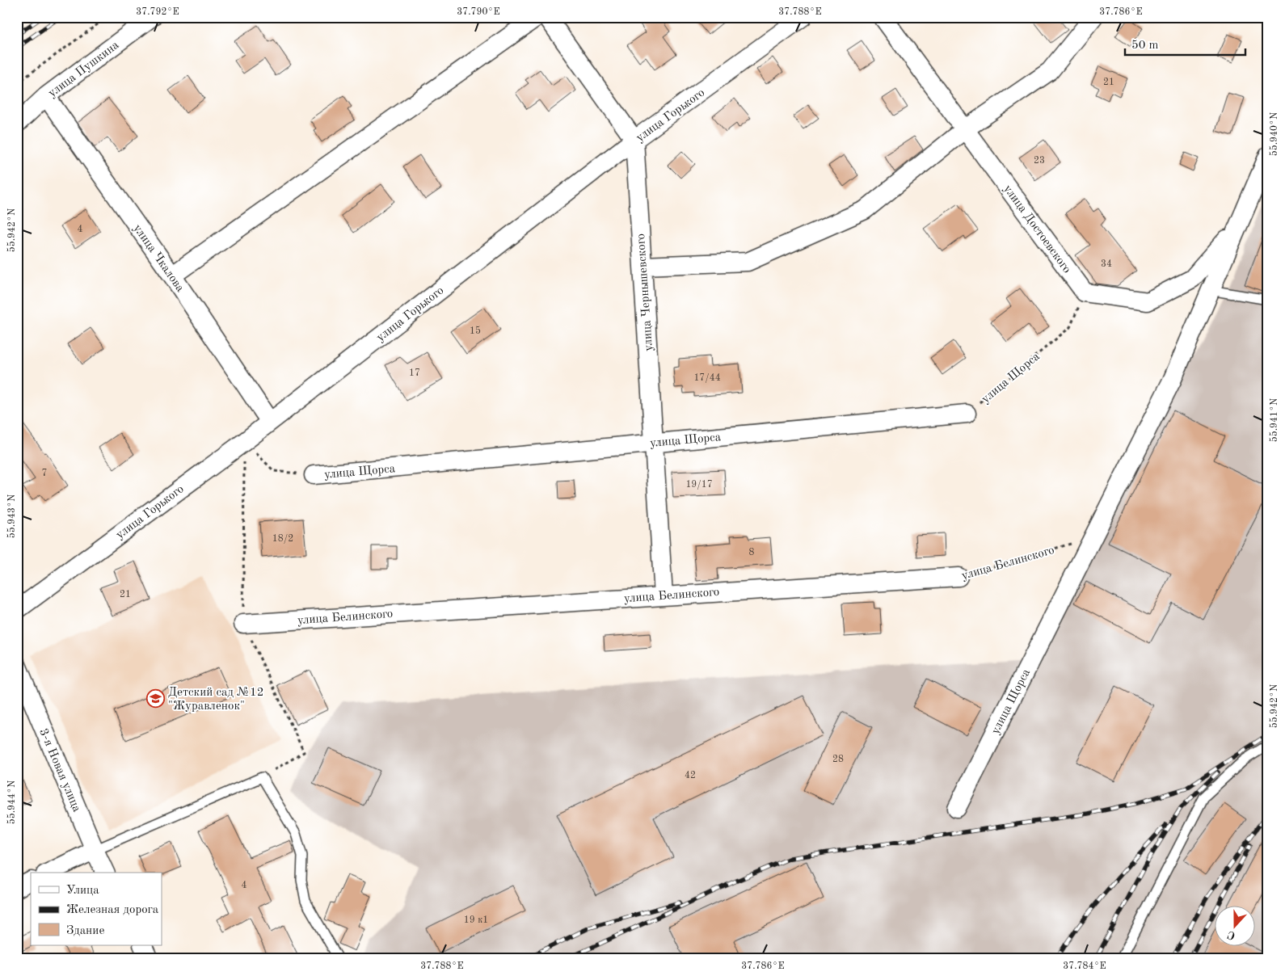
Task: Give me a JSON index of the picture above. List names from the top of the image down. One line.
{"streets":{"street":["улица Пушкина","улица Горького","улица Достоевского","улица Чкалова","улица Чернышевского","улица Щорса","улица Белинского","3-я Новая улица"]},"crossings":[["улица Пушкина","улица Чкалова"],["улица Горького","улица Чкалова"],["улица Горького","улица Чернышевского"],["улица Горького","улица Щорса"],["улица Достоевского","улица Щорса"],["улица Чернышевского","улица Щорса"],["улица Чернышевского","улица Белинского"],["улица Щорса","улица Белинского"]],"places":{"school or university":["Детский сад №12 \"Журавленок\""]},"house_numbers":["21","23","4","34","15","17","17/44","7","19/17","18/2","8","21","28","42","4","19 к1"],"legend":["Улица","Железная дорога","Здание"],"scale_bar":"50 m","north":"bottom","coordinates":["37.792°E","37.790°E","37.788°E","37.786°E","55.940°N","55.942°N","55.941°N","55.943°N","55.944°N","37.784°E"]}
